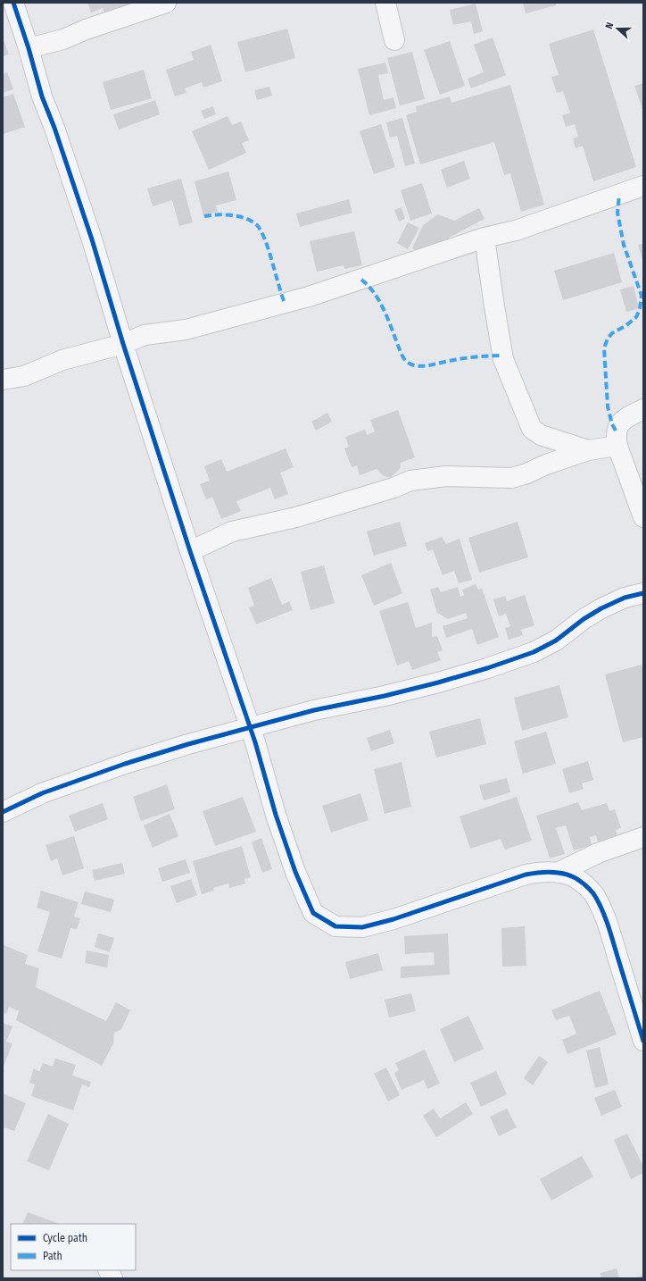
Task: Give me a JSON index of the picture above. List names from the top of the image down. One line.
{"legend":["Cycle path","Path"],"north":"left"}
